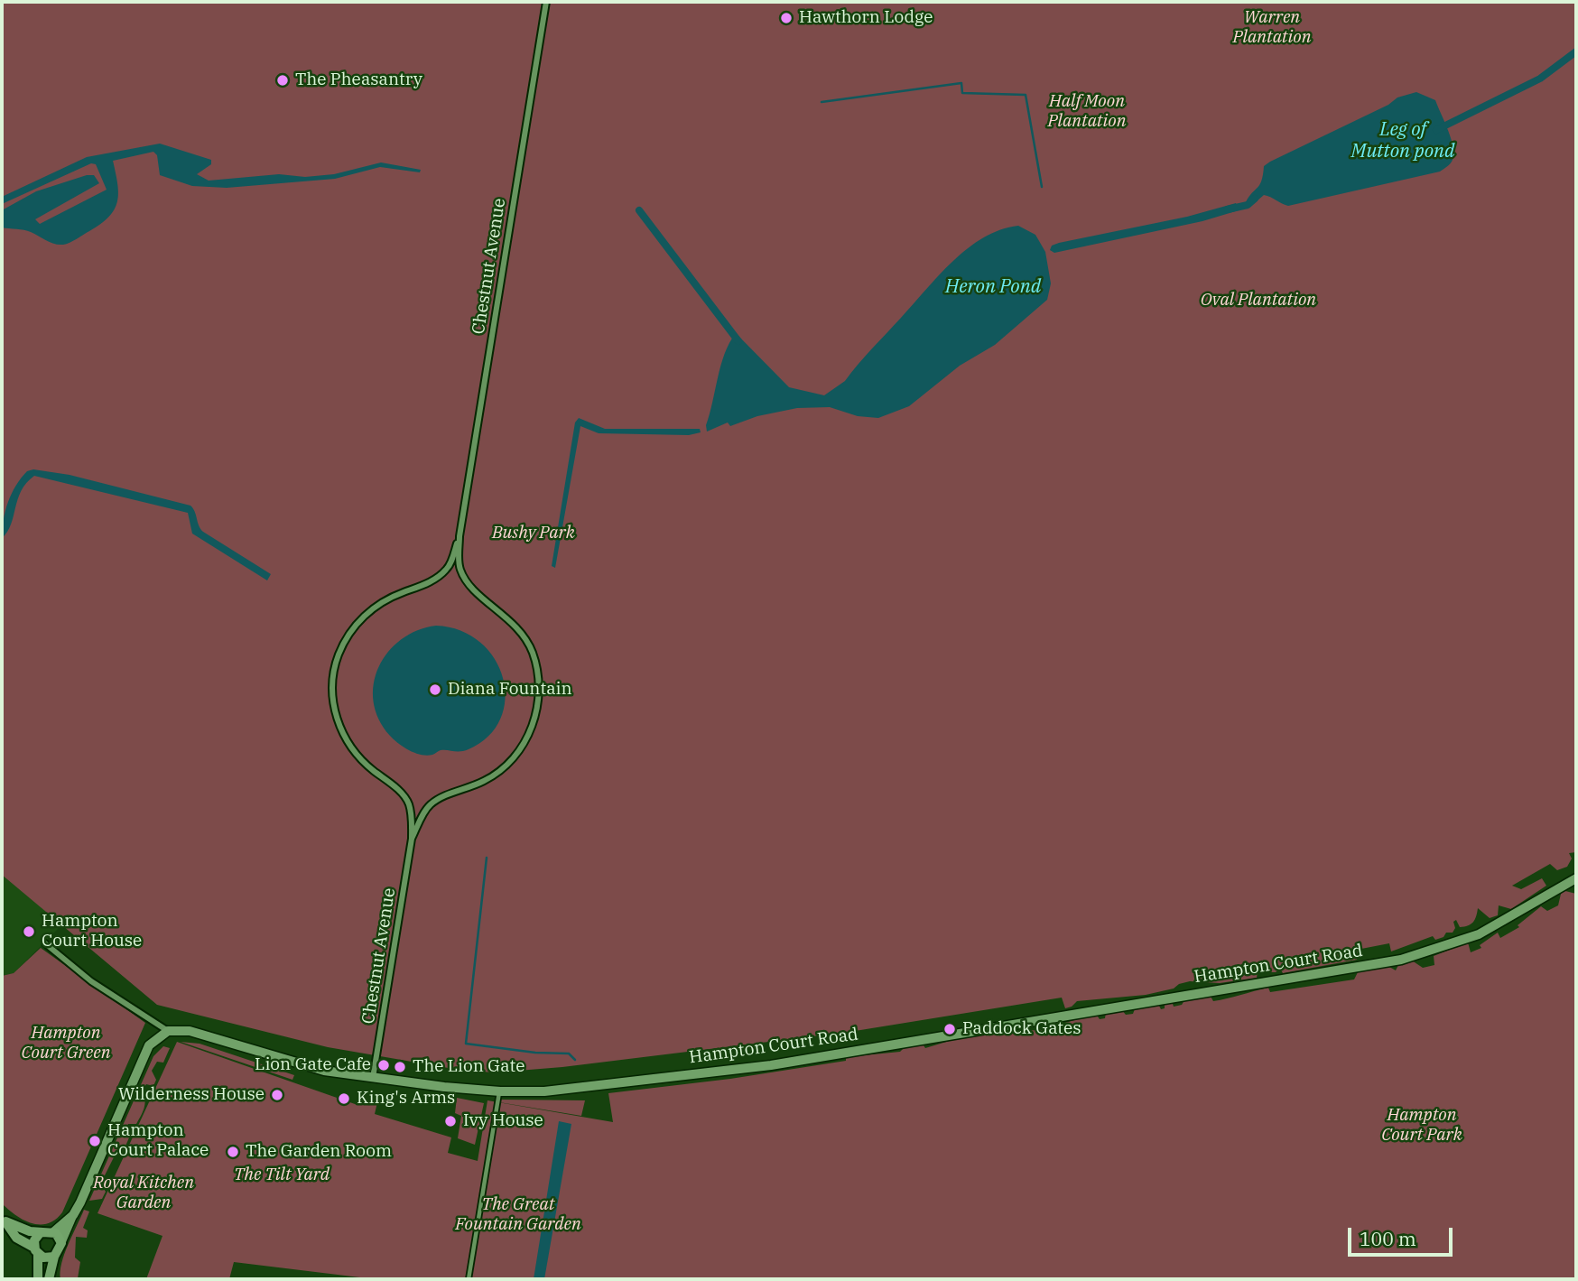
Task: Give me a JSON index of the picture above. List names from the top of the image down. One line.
{"streets":{"main road":["Hampton Court Road"],"street":["Chestnut Avenue"]},"crossings":[["Chestnut Avenue","Hampton Court Road"]],"water":["Leg of Mutton pond","Heron Pond"],"parks":["Warren Plantation","Half Moon Plantation","Oval Plantation","Bushy Park","Hampton Court Green","Hampton Court Park","The Tilt Yard","Royal Kitchen Garden","The Great Fountain Garden"],"places":["Hawthorn Lodge","The Pheasantry","Diana Fountain","Hampton Court House","Paddock Gates","Lion Gate Cafe","The Lion Gate","Wilderness House","King's Arms","Ivy House","Hampton Court Palace","The Garden Room"],"scale_bar":"100 m"}
